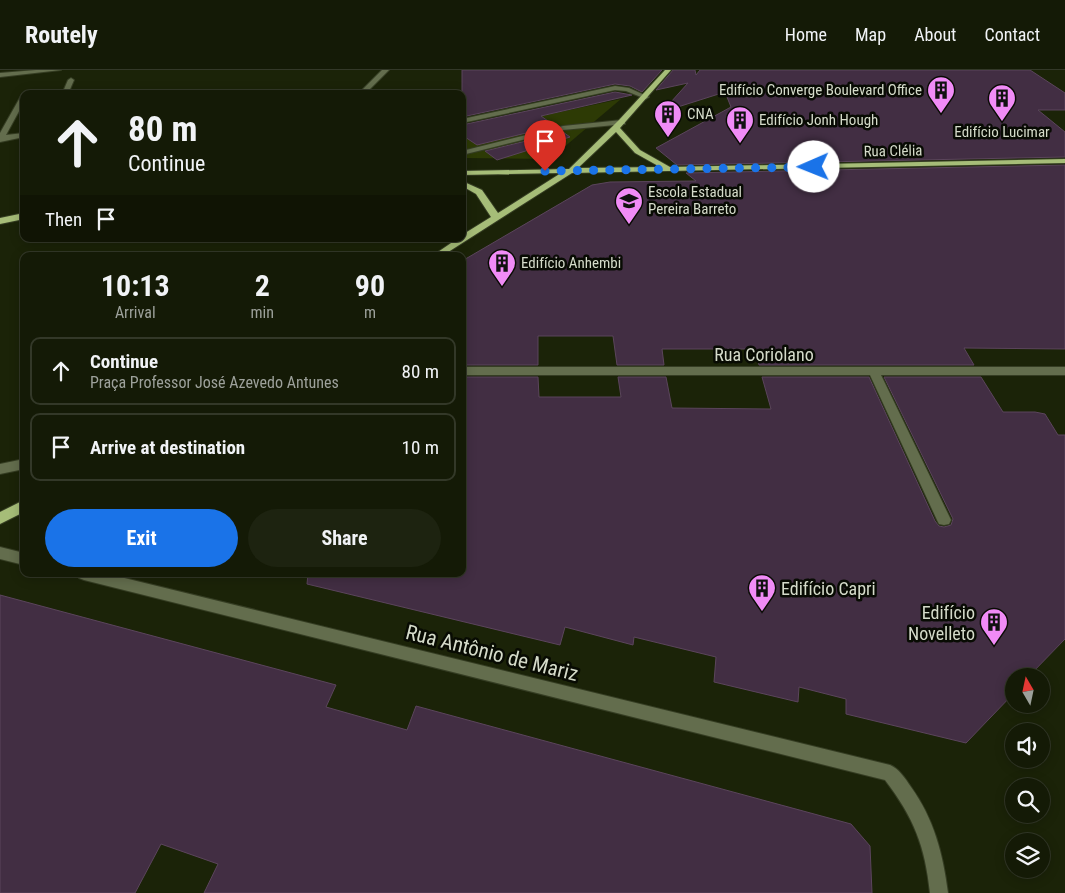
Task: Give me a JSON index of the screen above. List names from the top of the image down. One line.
{"streets":{"main road":["Rua Clélia"],"street":["Rua Coriolano","Rua Antônio de Mariz"]},"places":{"building":["Edifício Converge Boulevard Office","Edifício Lucimar","CNA","Edifício Jonh Hough","Edifício Anhembi","Edifício Capri","Edifício Novelleto"],"school or university":["Escola Estadual Pereira Barreto"]},"north":"top","page":{"header":"Routely","nav":["Home","Map","About","Contact"],"turn":["80 m","Continue"],"then":"Then","eta":["10:13","Arrival","2","min","90","m"],"list":[{"name":"Continue","note":"Praça Professor José Azevedo Antunes","value":"80 m"},{"name":"Arrive at destination","value":"10 m"}],"buttons":["Exit","Share"]}}
